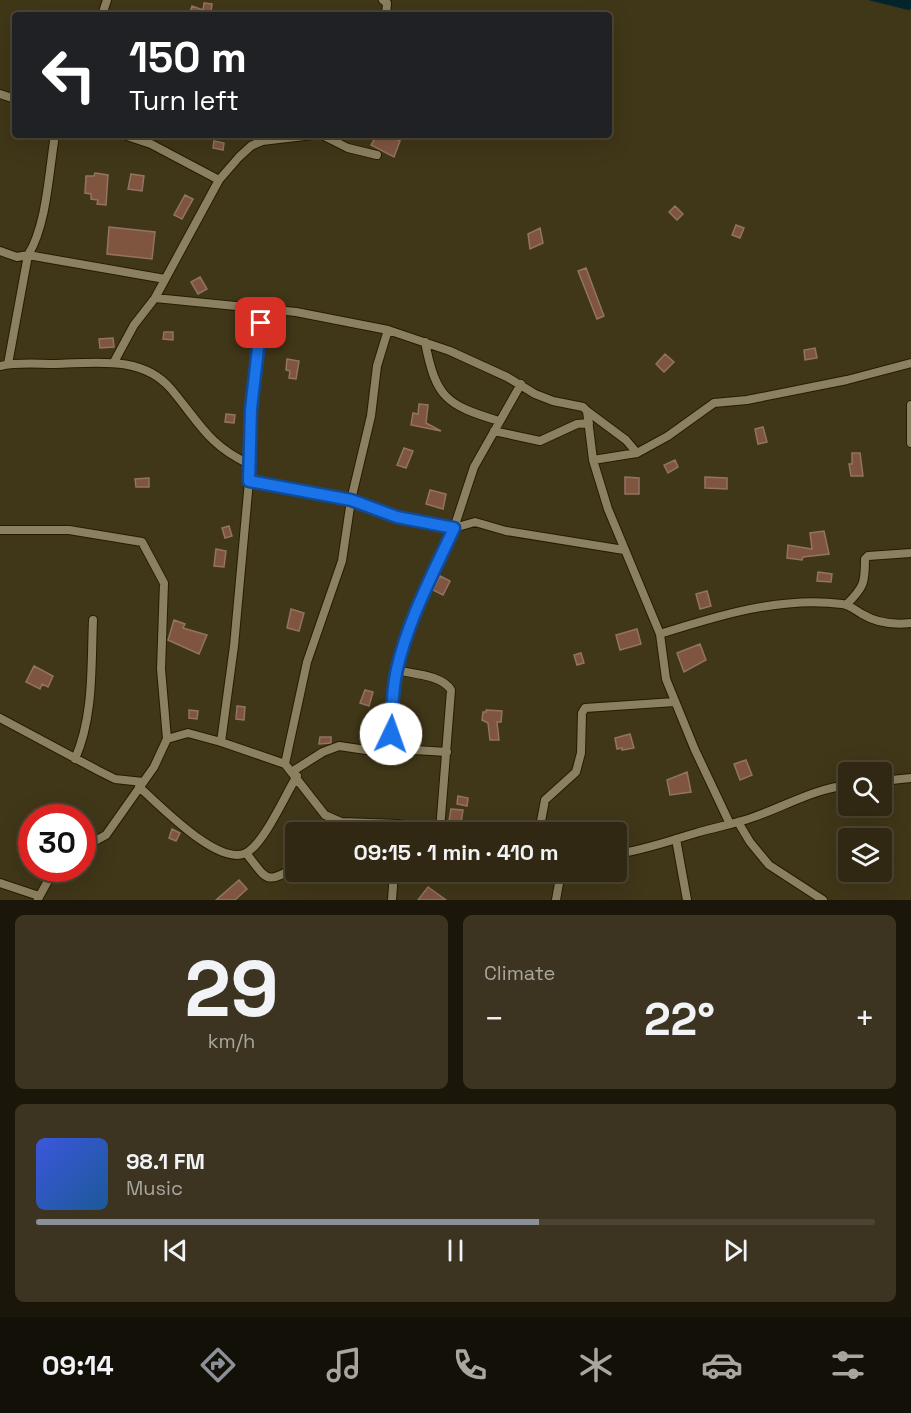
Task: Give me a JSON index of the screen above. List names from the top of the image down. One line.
{"page":{"turn":["150 m","Turn left"],"limit":"30","trip":"09:15 · 1 min · 410 m","tile":[["29","km/h"],"Climate"],"heat":["−","22°","+"],"song":["98.1 FM","Music"],"tabs":"09:14"}}
